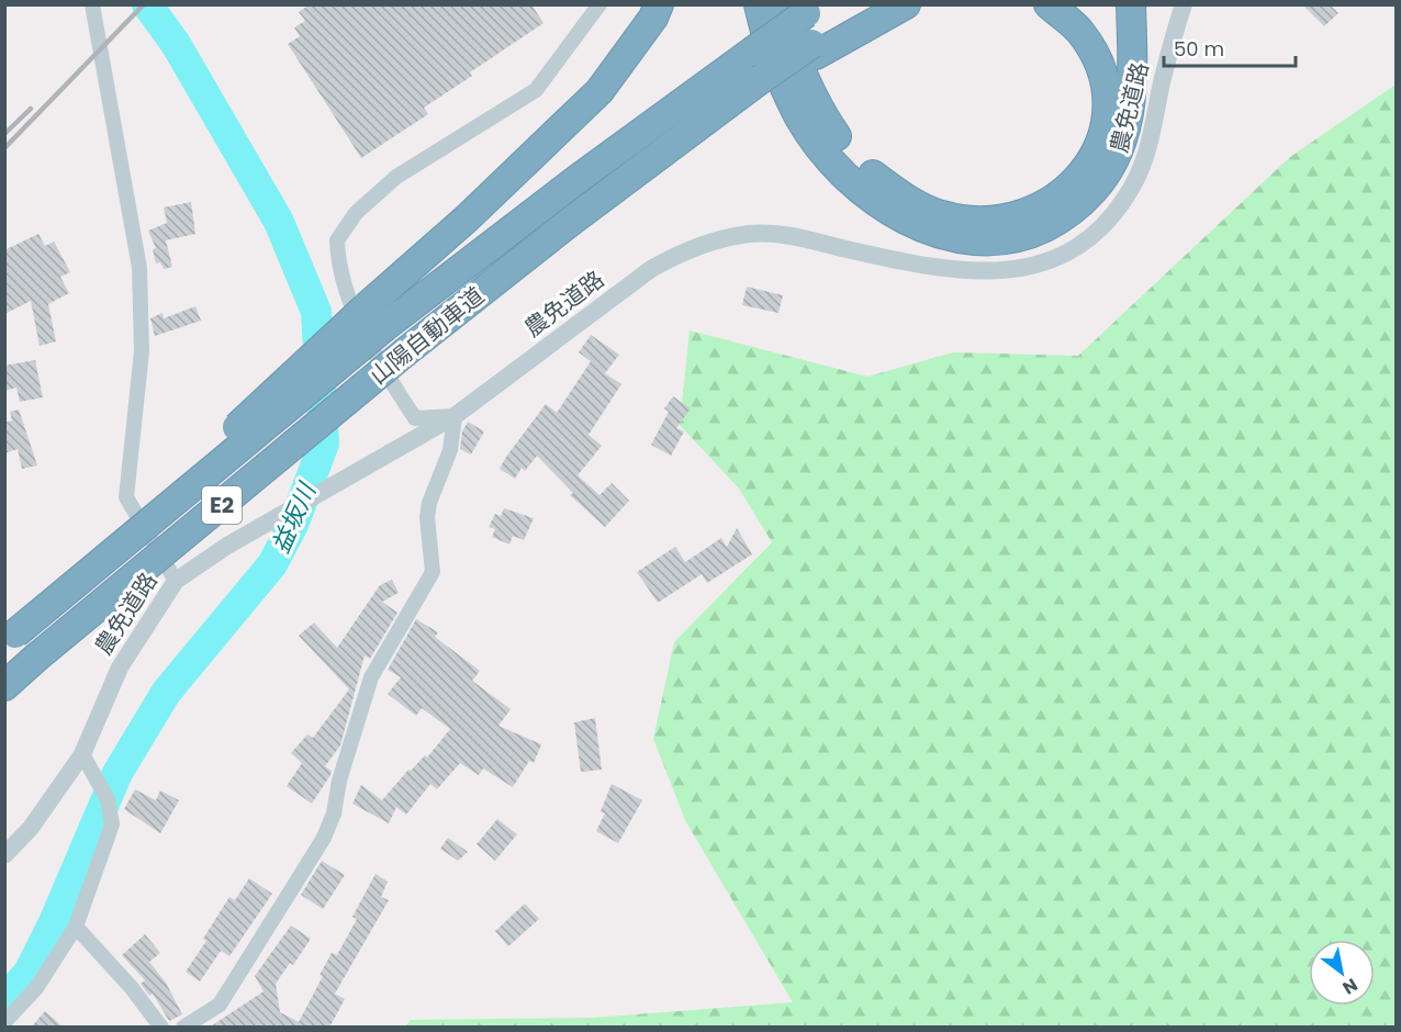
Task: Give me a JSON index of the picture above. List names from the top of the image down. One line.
{"streets":{"highway":["山陽自動車道","E2"],"street":["農免道路"]},"water":["益坂川"],"scale_bar":"50 m","north":"bottom right"}
